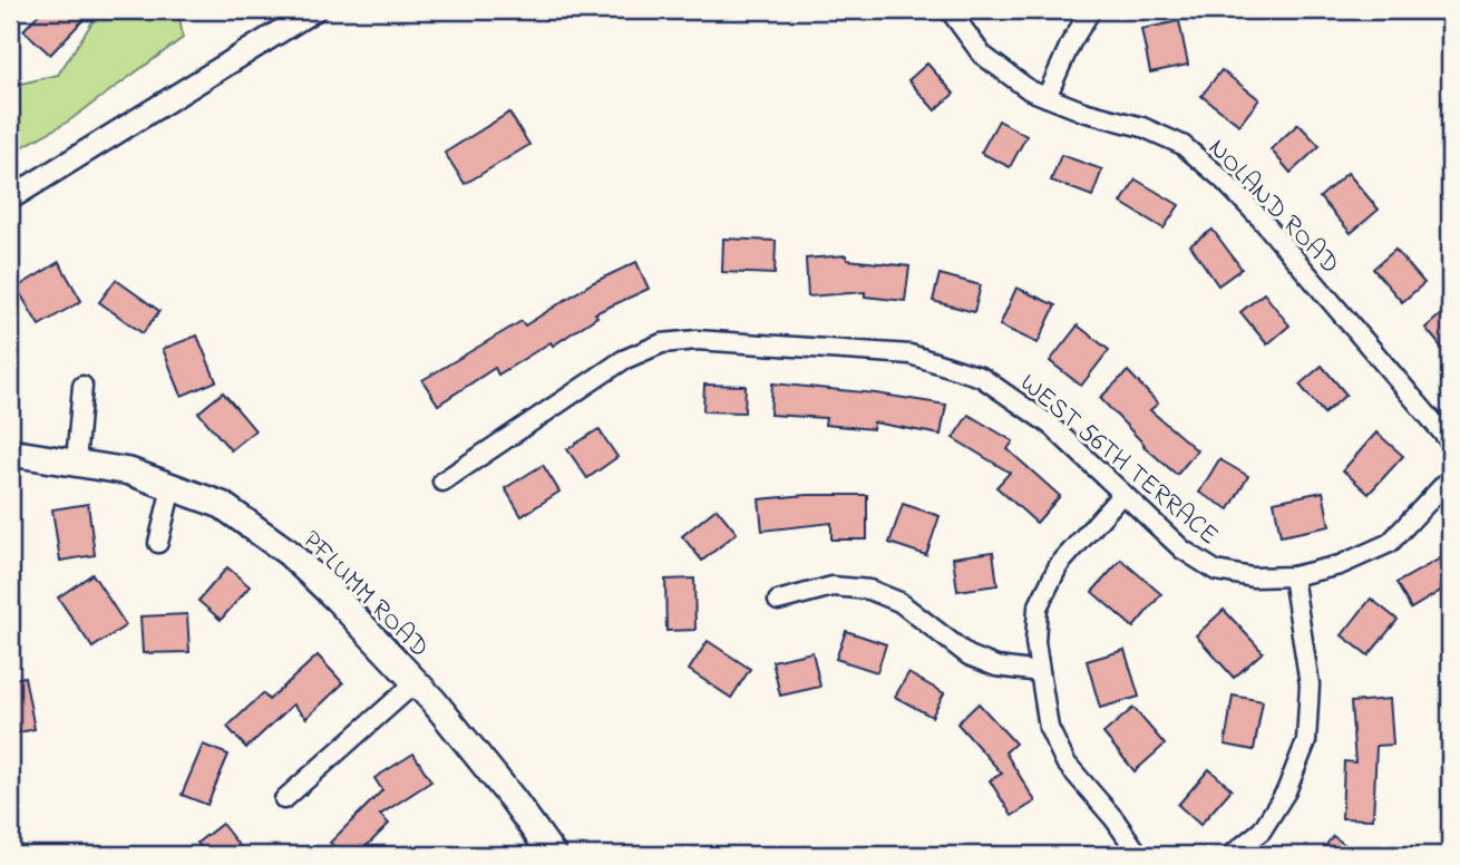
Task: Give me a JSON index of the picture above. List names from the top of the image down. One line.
{"streets":{"main road":["PFLUMM ROAD"],"street":["NOLAND ROAD","WEST 56TH TERRACE"]}}
